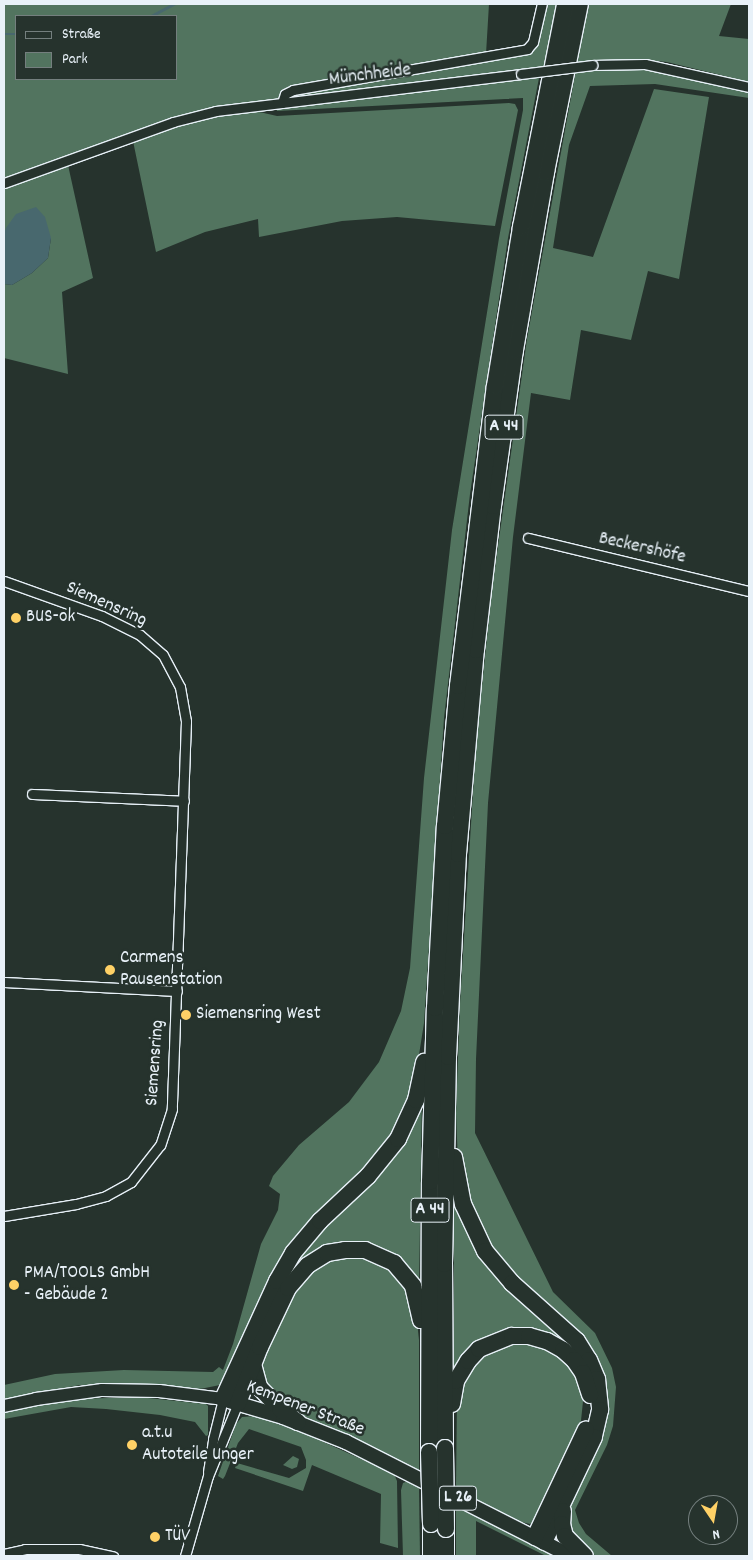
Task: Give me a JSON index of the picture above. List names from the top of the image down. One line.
{"streets":{"highway":["A 44"],"main road":["Kempener Straße","L 26"],"street":["Münchheide","Beckershöfe","Siemensring"]},"places":["BUS-ok","Carmens Pausenstation","Siemensring West","PMA/TOOLS GmbH - Gebäude 2","a.t.u Autoteile Unger","TÜV"],"legend":["Straße","Park"],"north":"bottom"}
